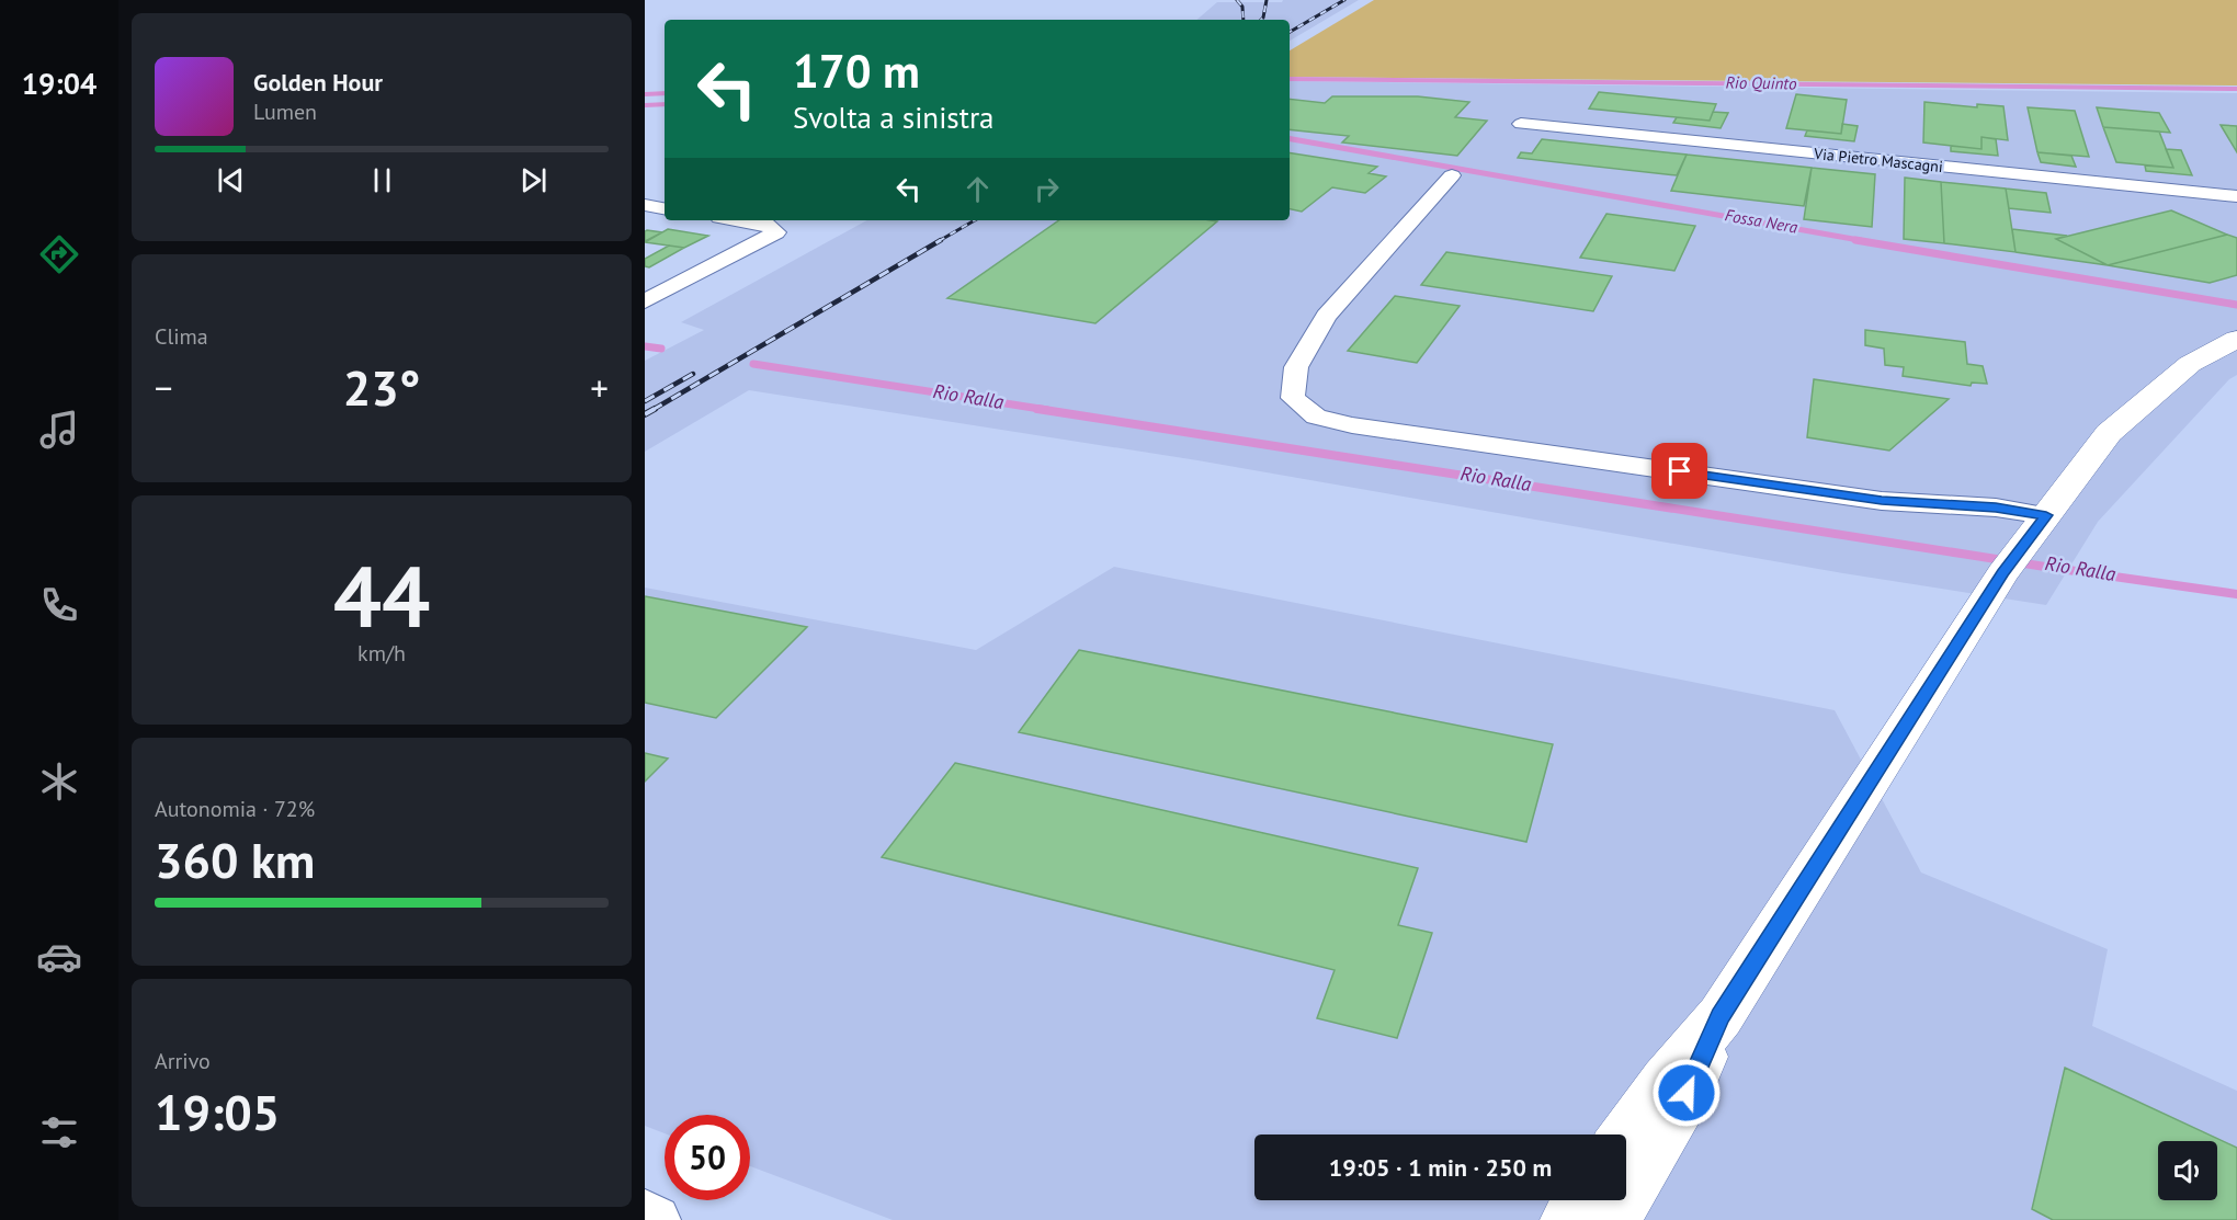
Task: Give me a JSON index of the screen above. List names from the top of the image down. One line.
{"streets":{"street":["Via Pietro Mascagni"]},"water":["Rio Quinto","Fossa Nera","Rio Ralla"],"page":{"tabs":"19:04","turn":["170 m","Svolta a sinistra"],"song":["Golden Hour","Lumen"],"tile":["Clima",["44","km/h"],["Autonomia · 72%","360 km"],["Arrivo","19:05"]],"heat":["−","23°","+"],"limit":"50","trip":"19:05 · 1 min · 250 m"}}
